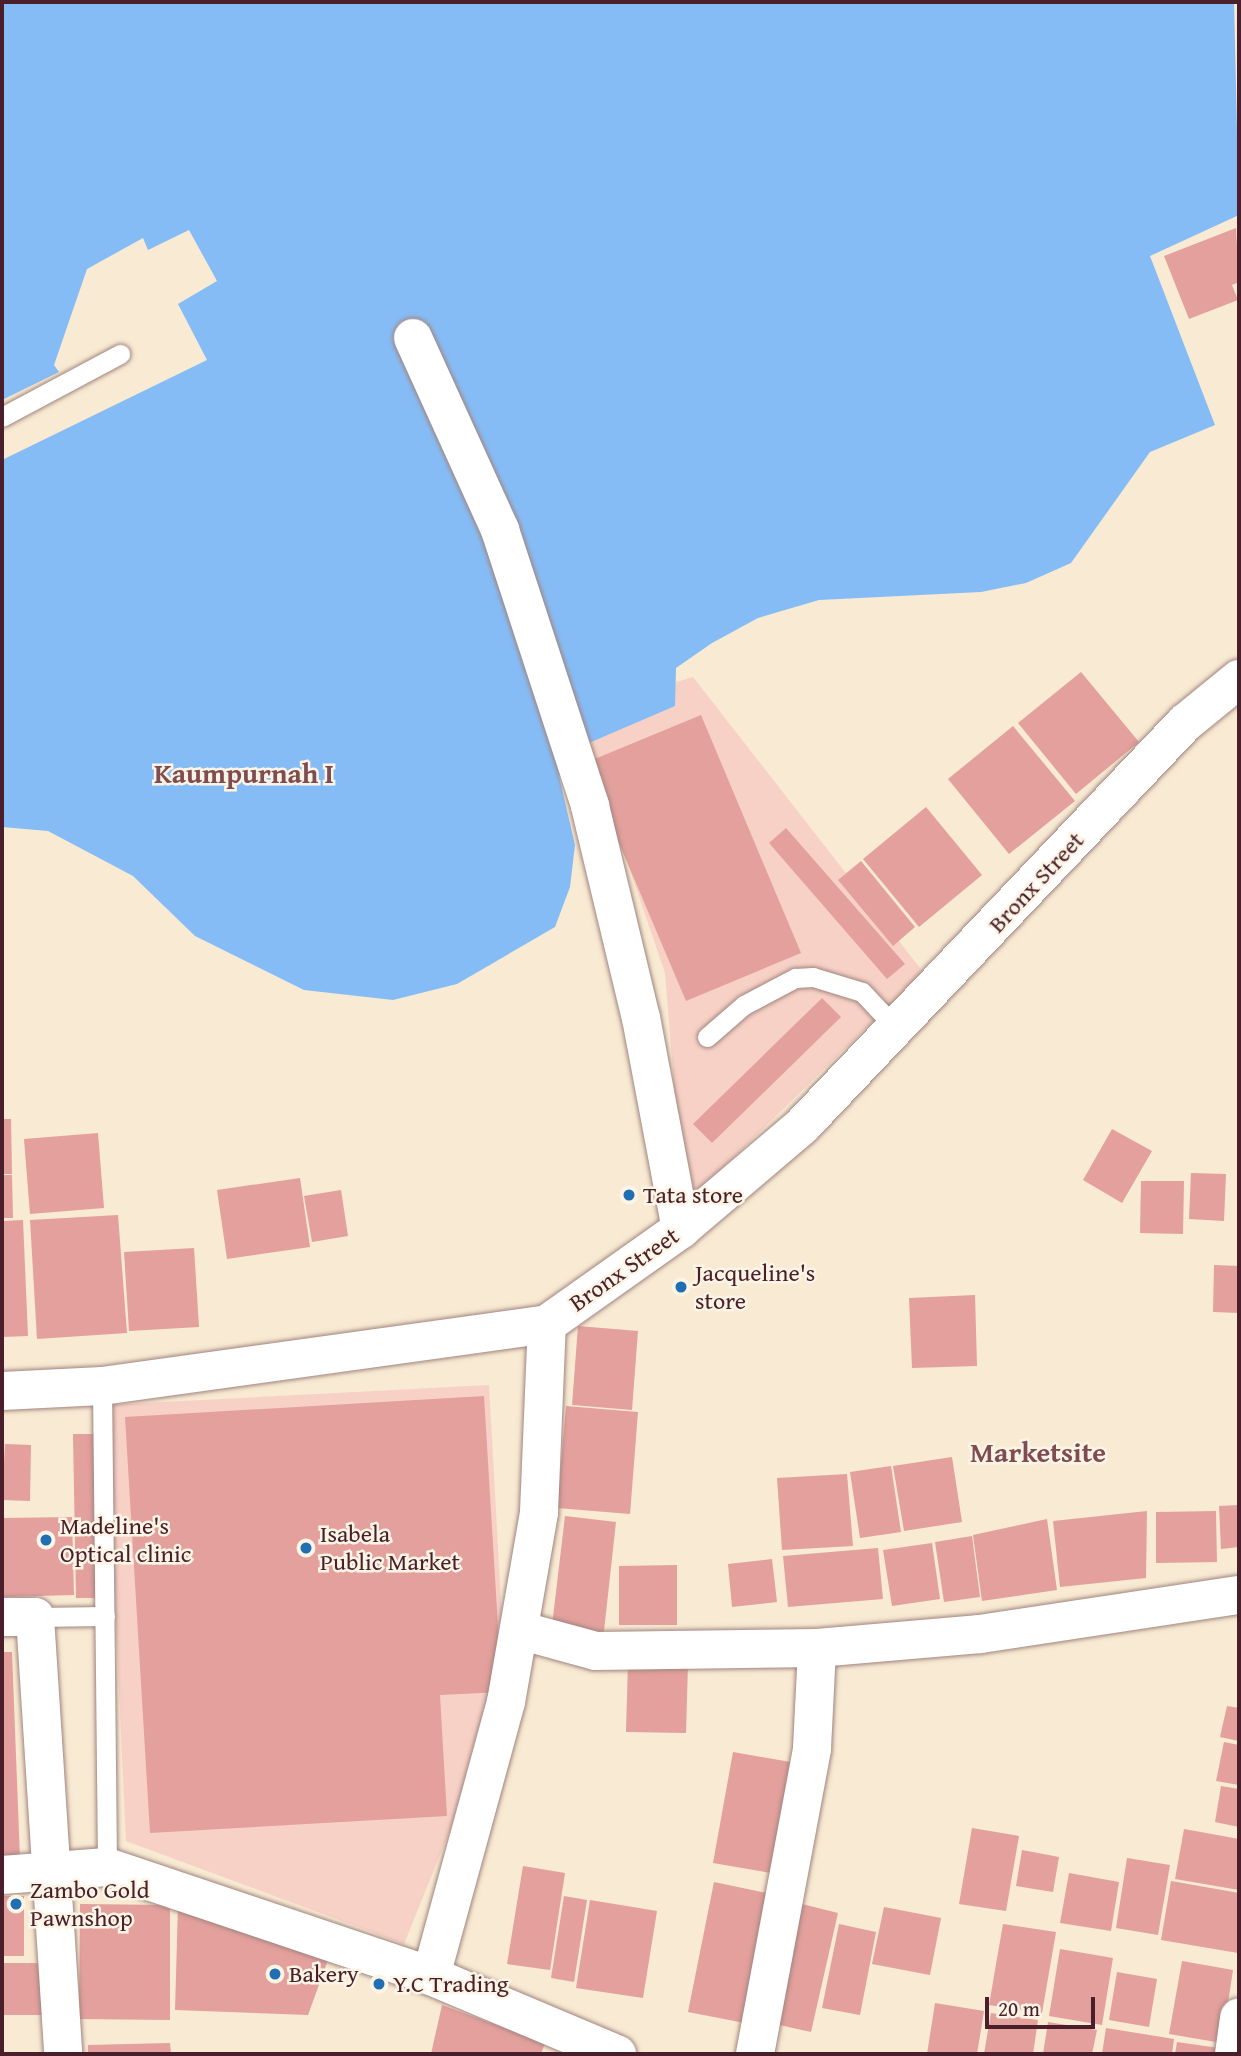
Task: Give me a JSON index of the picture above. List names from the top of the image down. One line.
{"streets":{"street":["Bronx Street"]},"districts":["Kaumpurnah I","Marketsite"],"places":["Tata store","Jacqueline's store","Madeline's Optical clinic","Isabela Public Market","Zambo Gold Pawnshop","Bakery","Y.C Trading"],"scale_bar":"20 m"}
